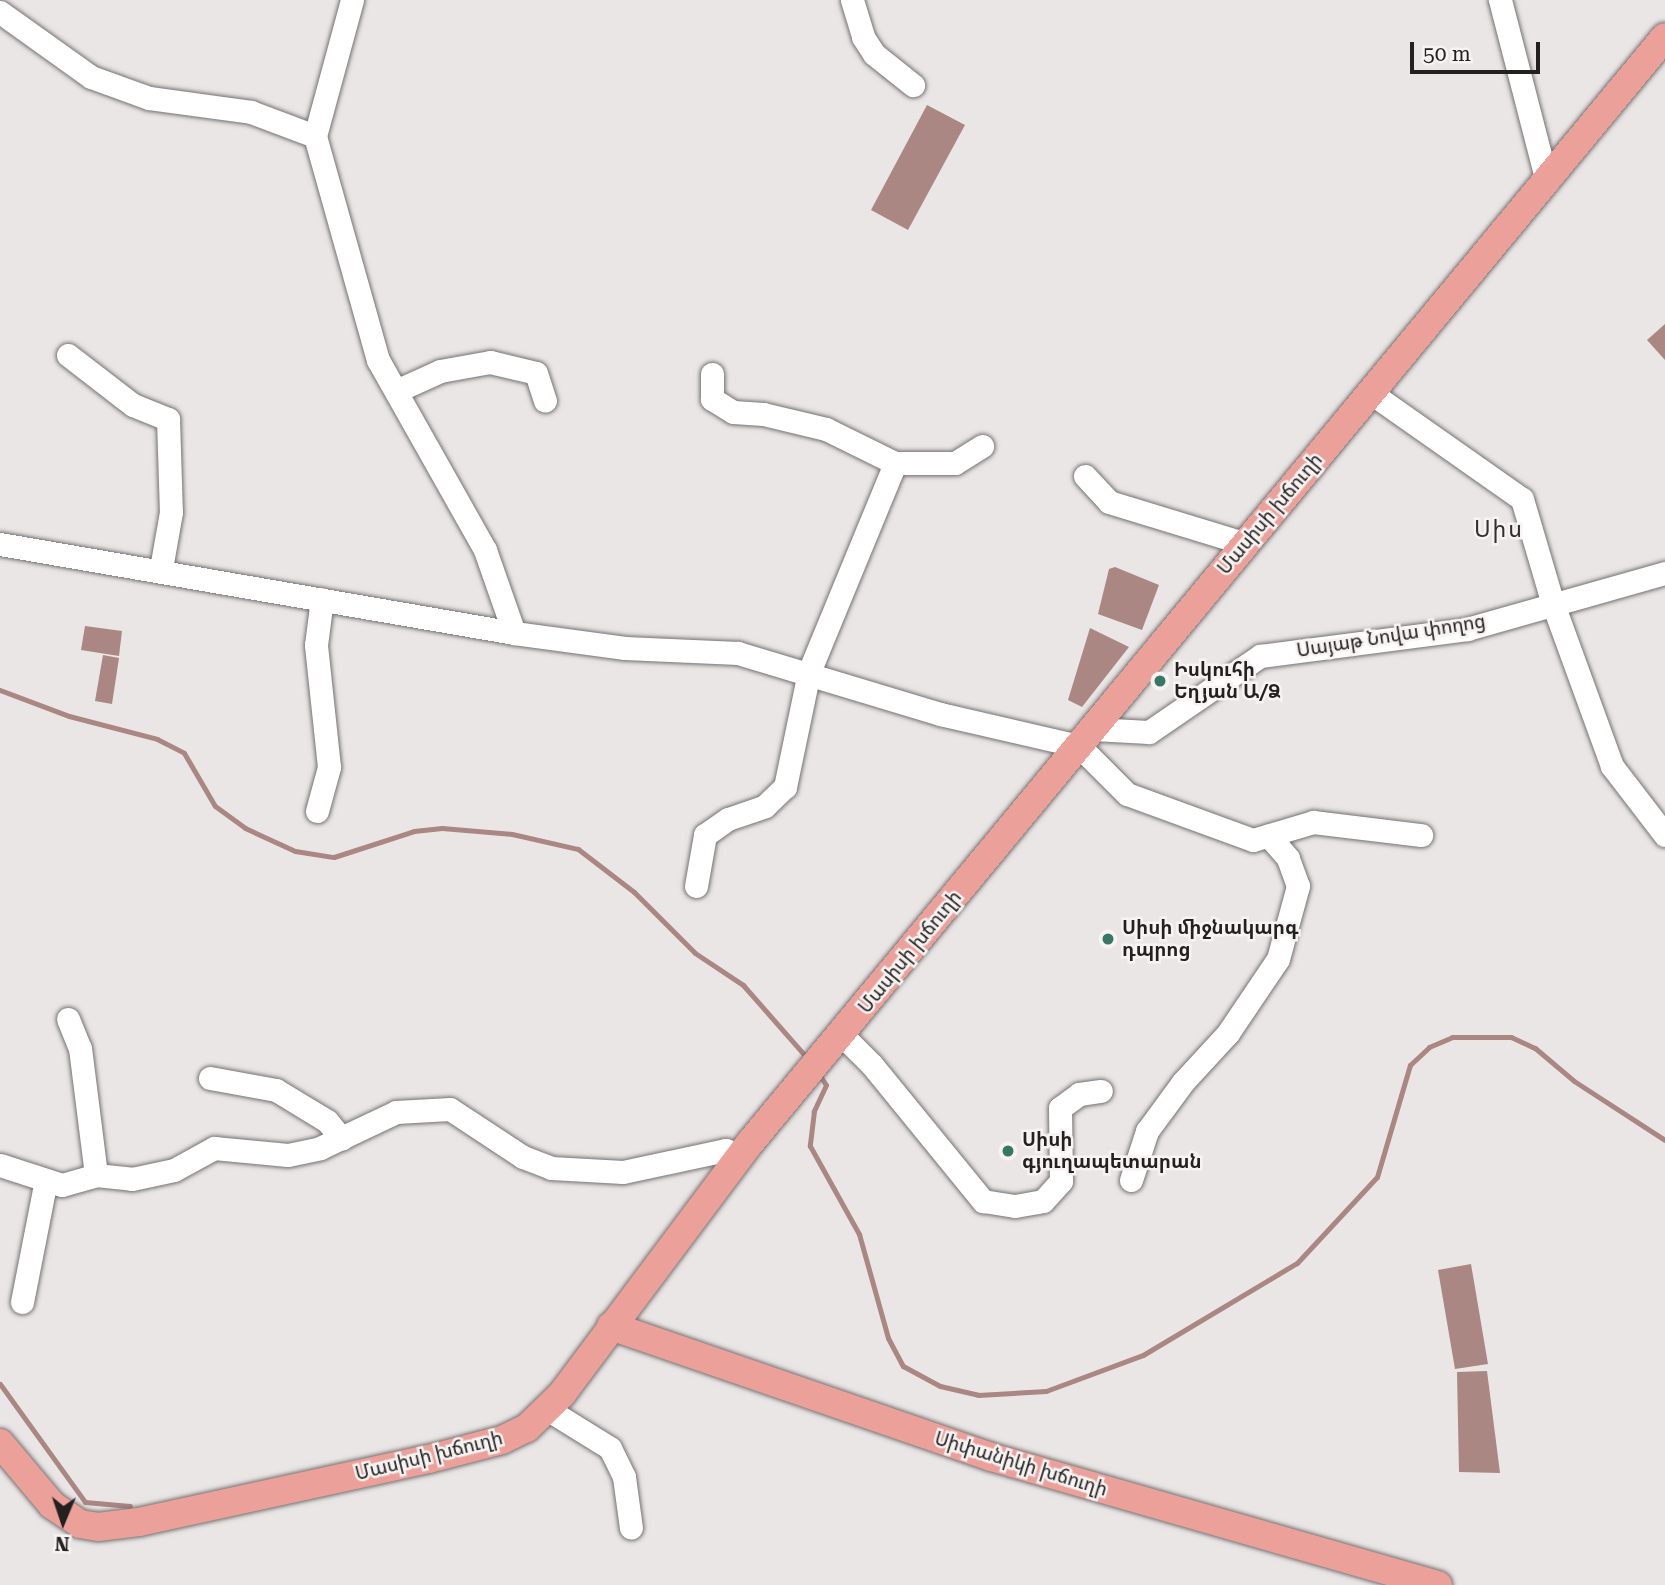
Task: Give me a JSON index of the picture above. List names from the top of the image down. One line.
{"streets":{"main road":["Մասիսի խճուղի","Սիփանիկի խճուղի"],"street":["Սայաթ Նովա փողոց"]},"crossings":[["Մասիսի խճուղի","Սայաթ Նովա փողոց"],["Մասիսի խճուղի","Սիփանիկի խճուղի"]],"districts":["Սիս"],"places":["Իսկուհի Եղյան Ա/Ձ","Սիսի միջնակարգ դպրոց","Սիսի գյուղապետարան"],"scale_bar":"50 m","north":"bottom"}
